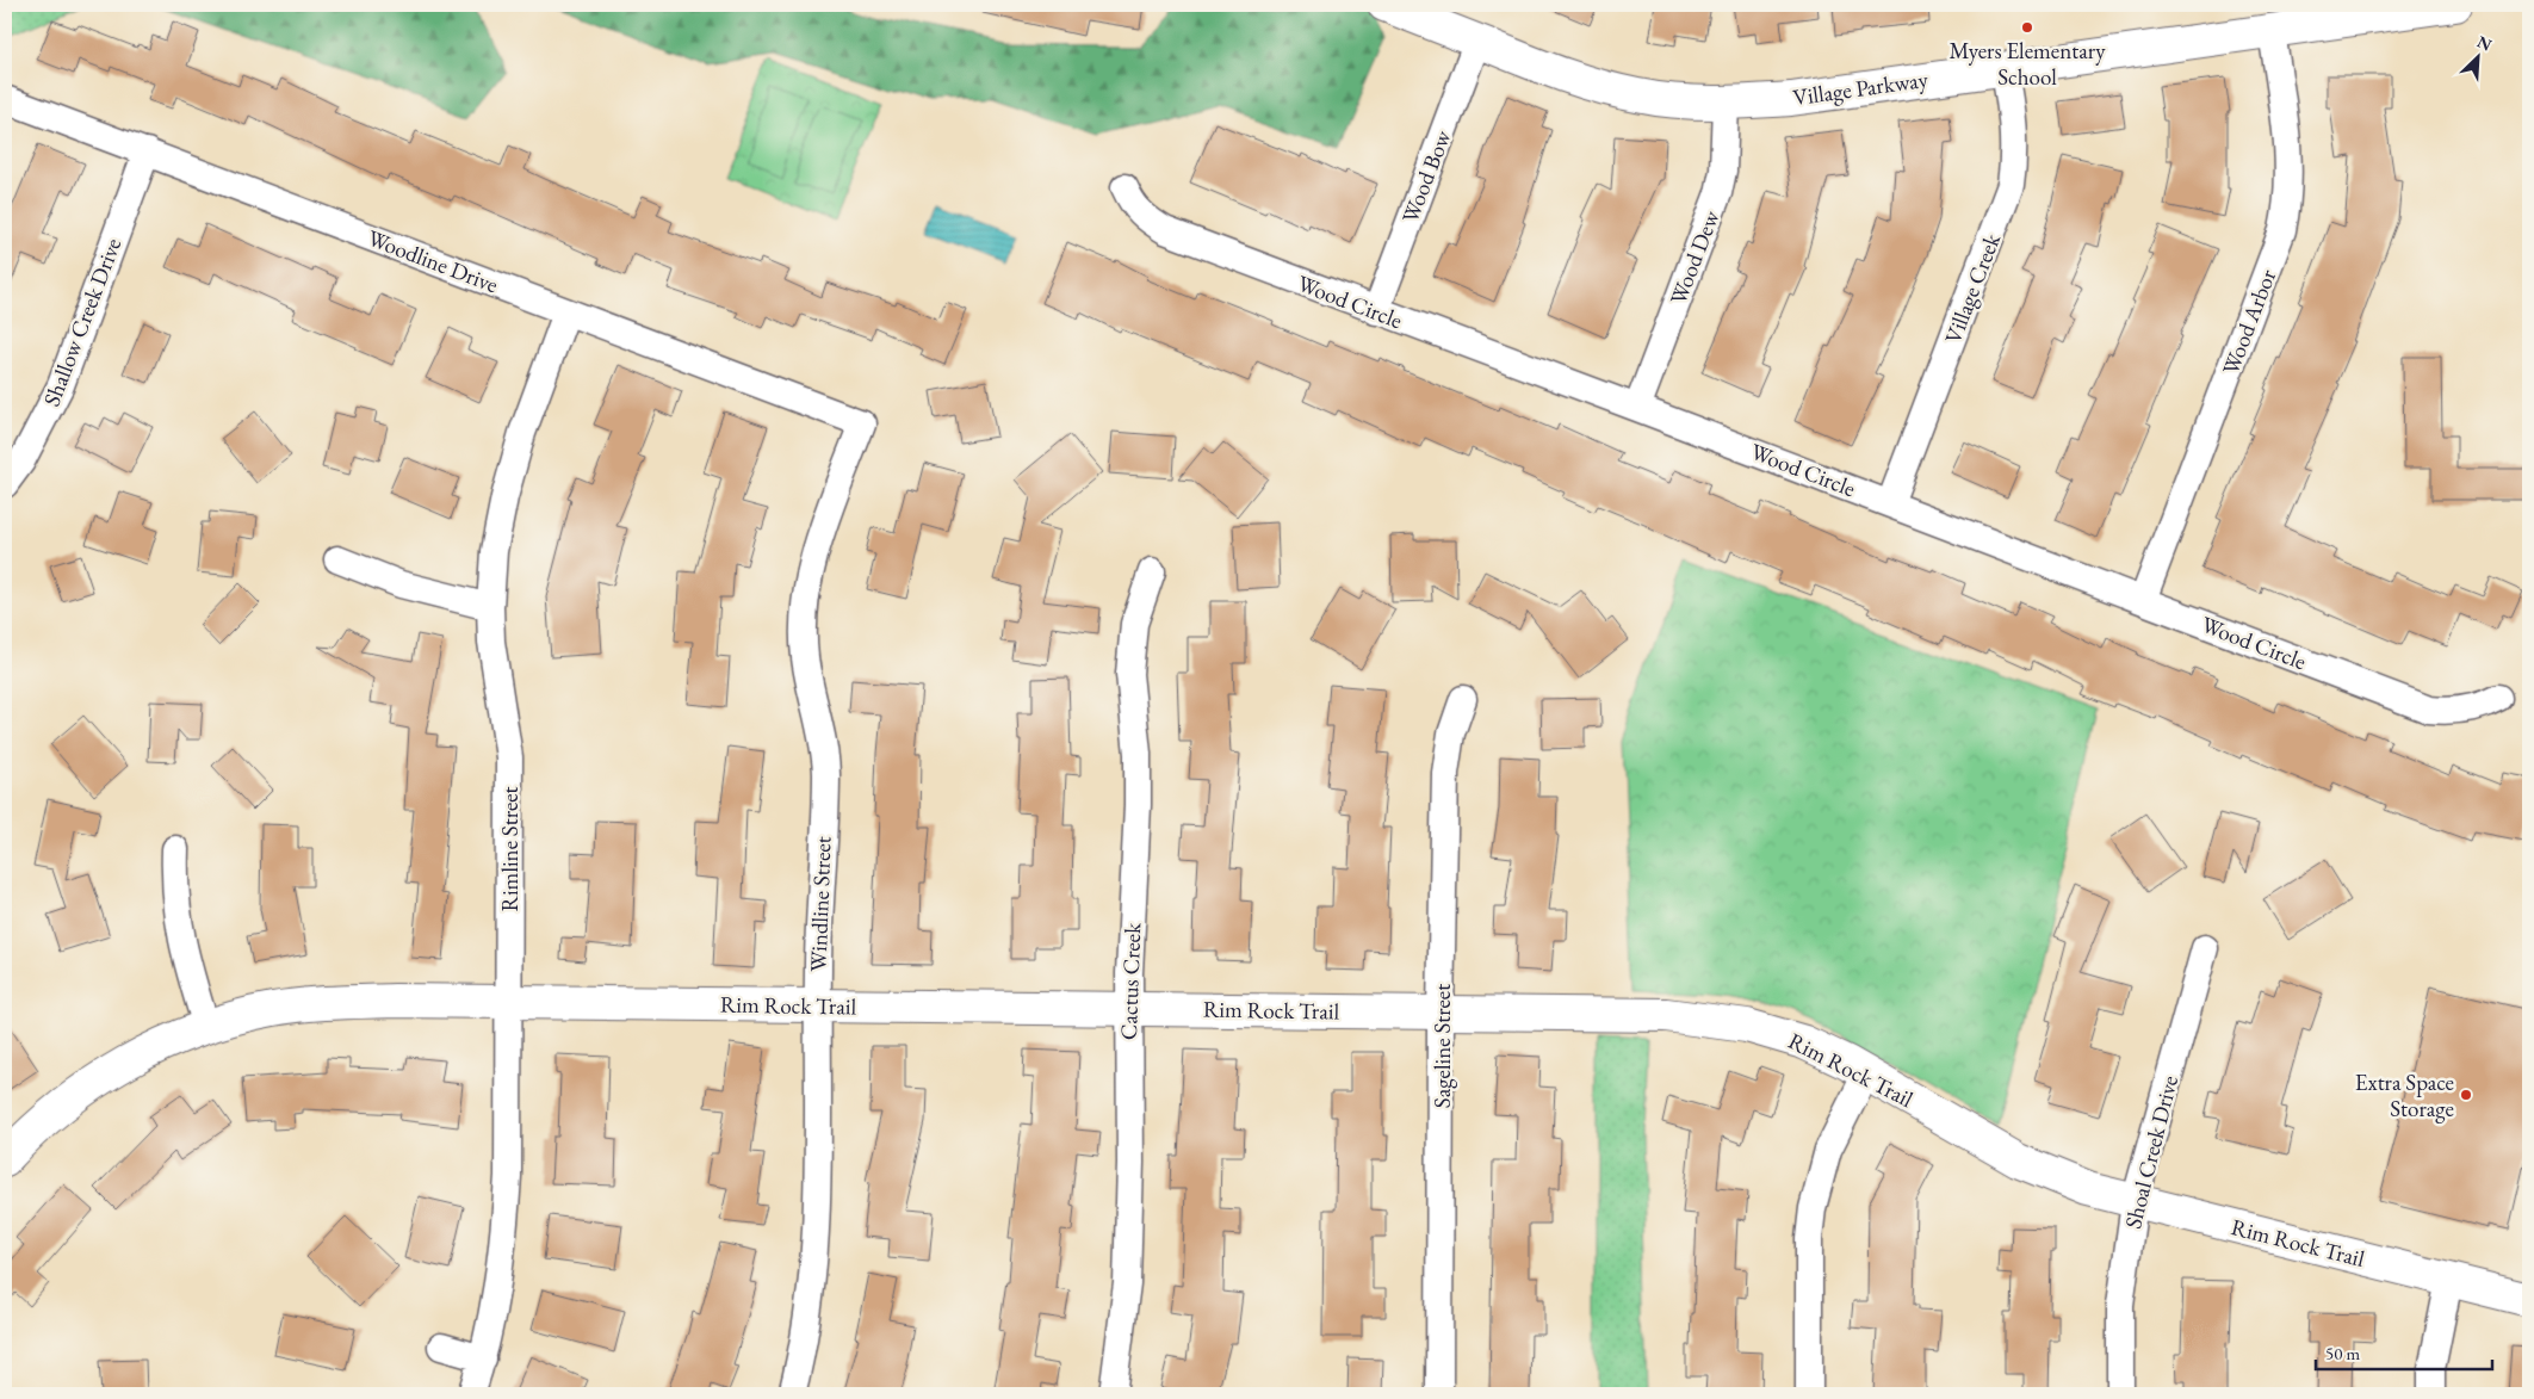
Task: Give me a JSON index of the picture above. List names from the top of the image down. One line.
{"streets":{"street":["Village Parkway","Wood Bow","Wood Dew","Woodline Drive","Village Creek","Wood Circle","Shallow Creek Drive","Wood Arbor","Rimline Street","Windline Street","Cactus Creek","Rim Rock Trail","Sageline Street","Shoal Creek Drive"]},"crossings":[["Village Parkway","Wood Bow"],["Village Parkway","Wood Dew"],["Village Parkway","Village Creek"],["Village Parkway","Wood Arbor"],["Wood Bow","Wood Circle"],["Wood Dew","Wood Circle"],["Woodline Drive","Shallow Creek Drive"],["Woodline Drive","Rimline Street"],["Woodline Drive","Windline Street"],["Village Creek","Wood Circle"],["Wood Circle","Wood Arbor"],["Rimline Street","Rim Rock Trail"],["Windline Street","Rim Rock Trail"],["Cactus Creek","Rim Rock Trail"],["Rim Rock Trail","Sageline Street"],["Rim Rock Trail","Shoal Creek Drive"]],"places":["Myers Elementary School","Extra Space Storage"],"scale_bar":"50 m","north":"top right"}
